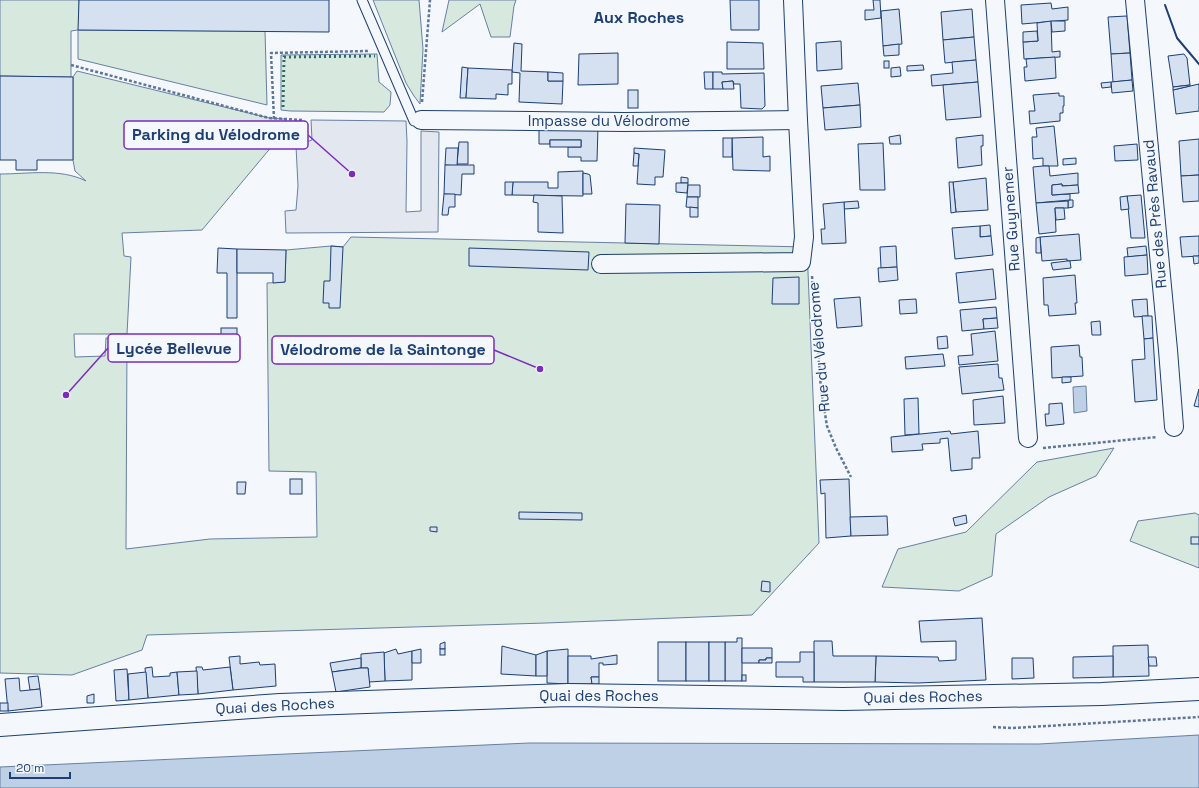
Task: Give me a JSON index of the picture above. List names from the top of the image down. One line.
{"streets":{"street":["Impasse du Vélodrome","Rue des Près Ravaud","Rue Guynemer","Rue du Vélodrome","Quai des Roches"]},"crossings":[["Impasse du Vélodrome","Rue du Vélodrome"]],"districts":["Aux Roches"],"places":["Parking du Vélodrome","Vélodrome de la Saintonge","Lycée Bellevue"],"scale_bar":"20 m"}
